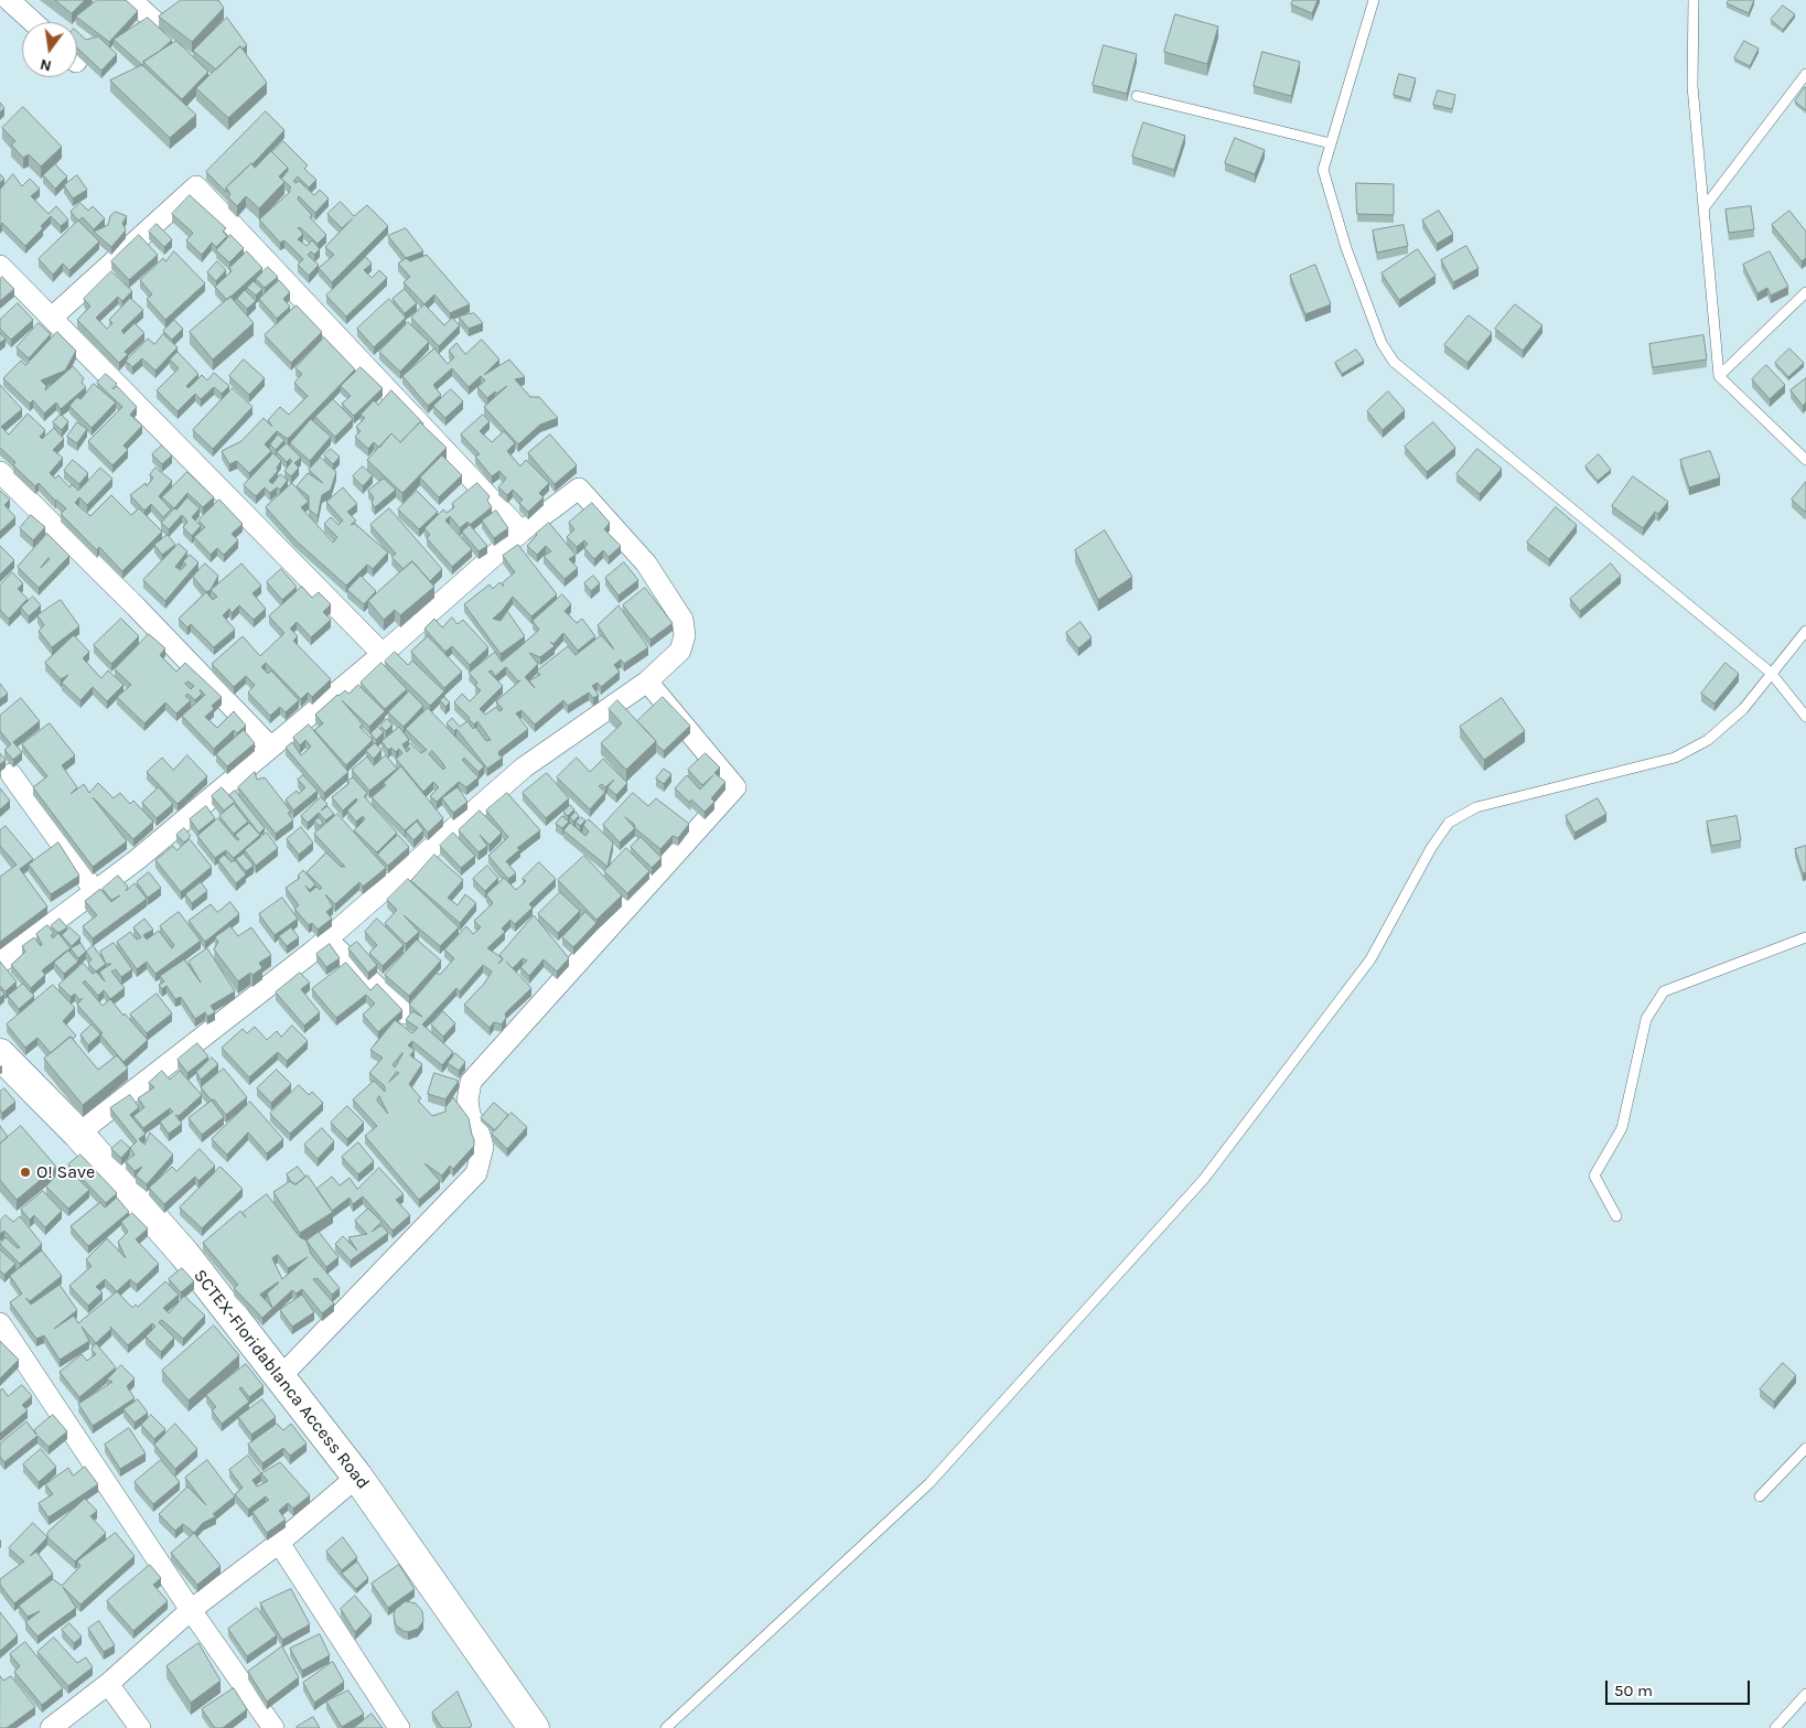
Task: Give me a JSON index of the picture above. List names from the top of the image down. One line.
{"streets":{"main road":["SCTEX-Floridablanca Access Road"]},"places":["O! Save"],"scale_bar":"50 m","north":"bottom"}
